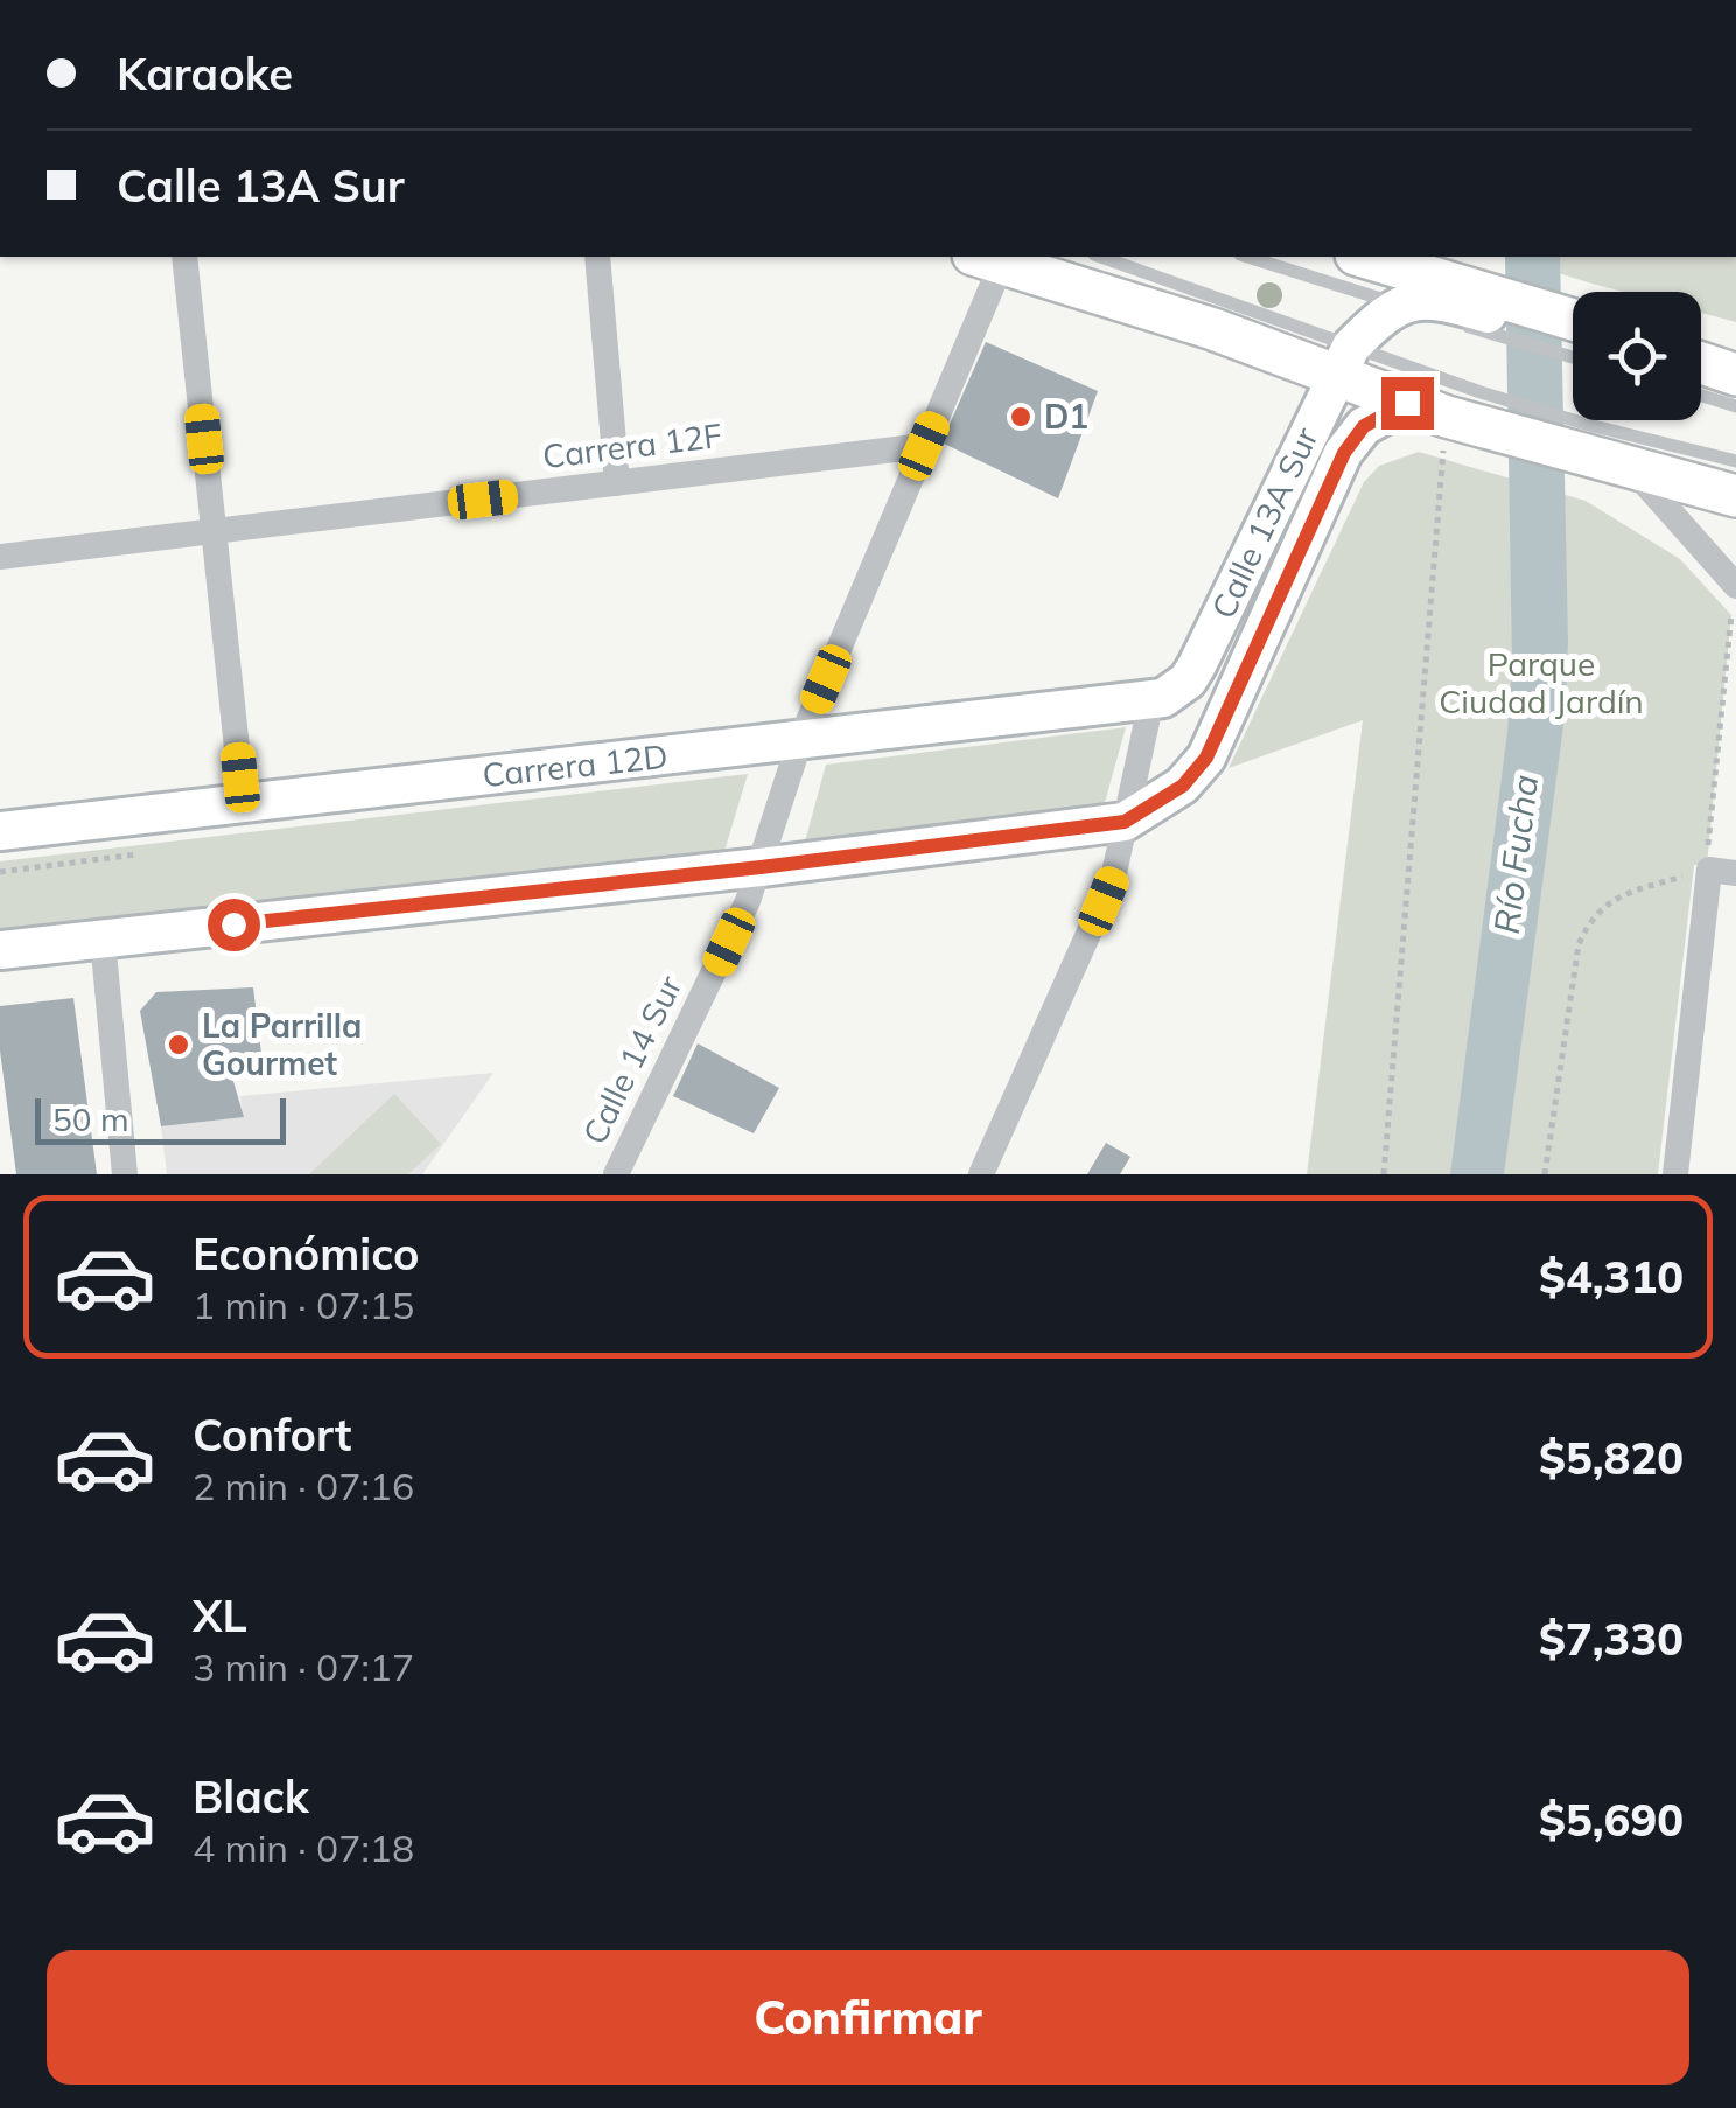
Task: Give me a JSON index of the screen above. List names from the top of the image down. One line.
{"streets":{"street":["Carrera 12F","Calle 13A Sur","Carrera 12D","Calle 14 Sur"]},"crossings":[["Carrera 12F","Calle 14 Sur"],["Calle 13A Sur","Carrera 12D"],["Carrera 12D","Calle 14 Sur"]],"water":["Río Fucha"],"parks":["Parque Ciudad Jardín"],"places":["D1","La Parrilla Gourmet"],"scale_bar":"50 m","page":{"banner":["Karaoke","Calle 13A Sur"],"scale":"50 m","list":[{"name":"Económico","note":"1 min · 07:15","value":"$4,310"},{"name":"Confort","note":"2 min · 07:16","value":"$5,820"},{"name":"XL","note":"3 min · 07:17","value":"$7,330"},{"name":"Black","note":"4 min · 07:18","value":"$5,690"}],"buttons":"Confirmar"}}
